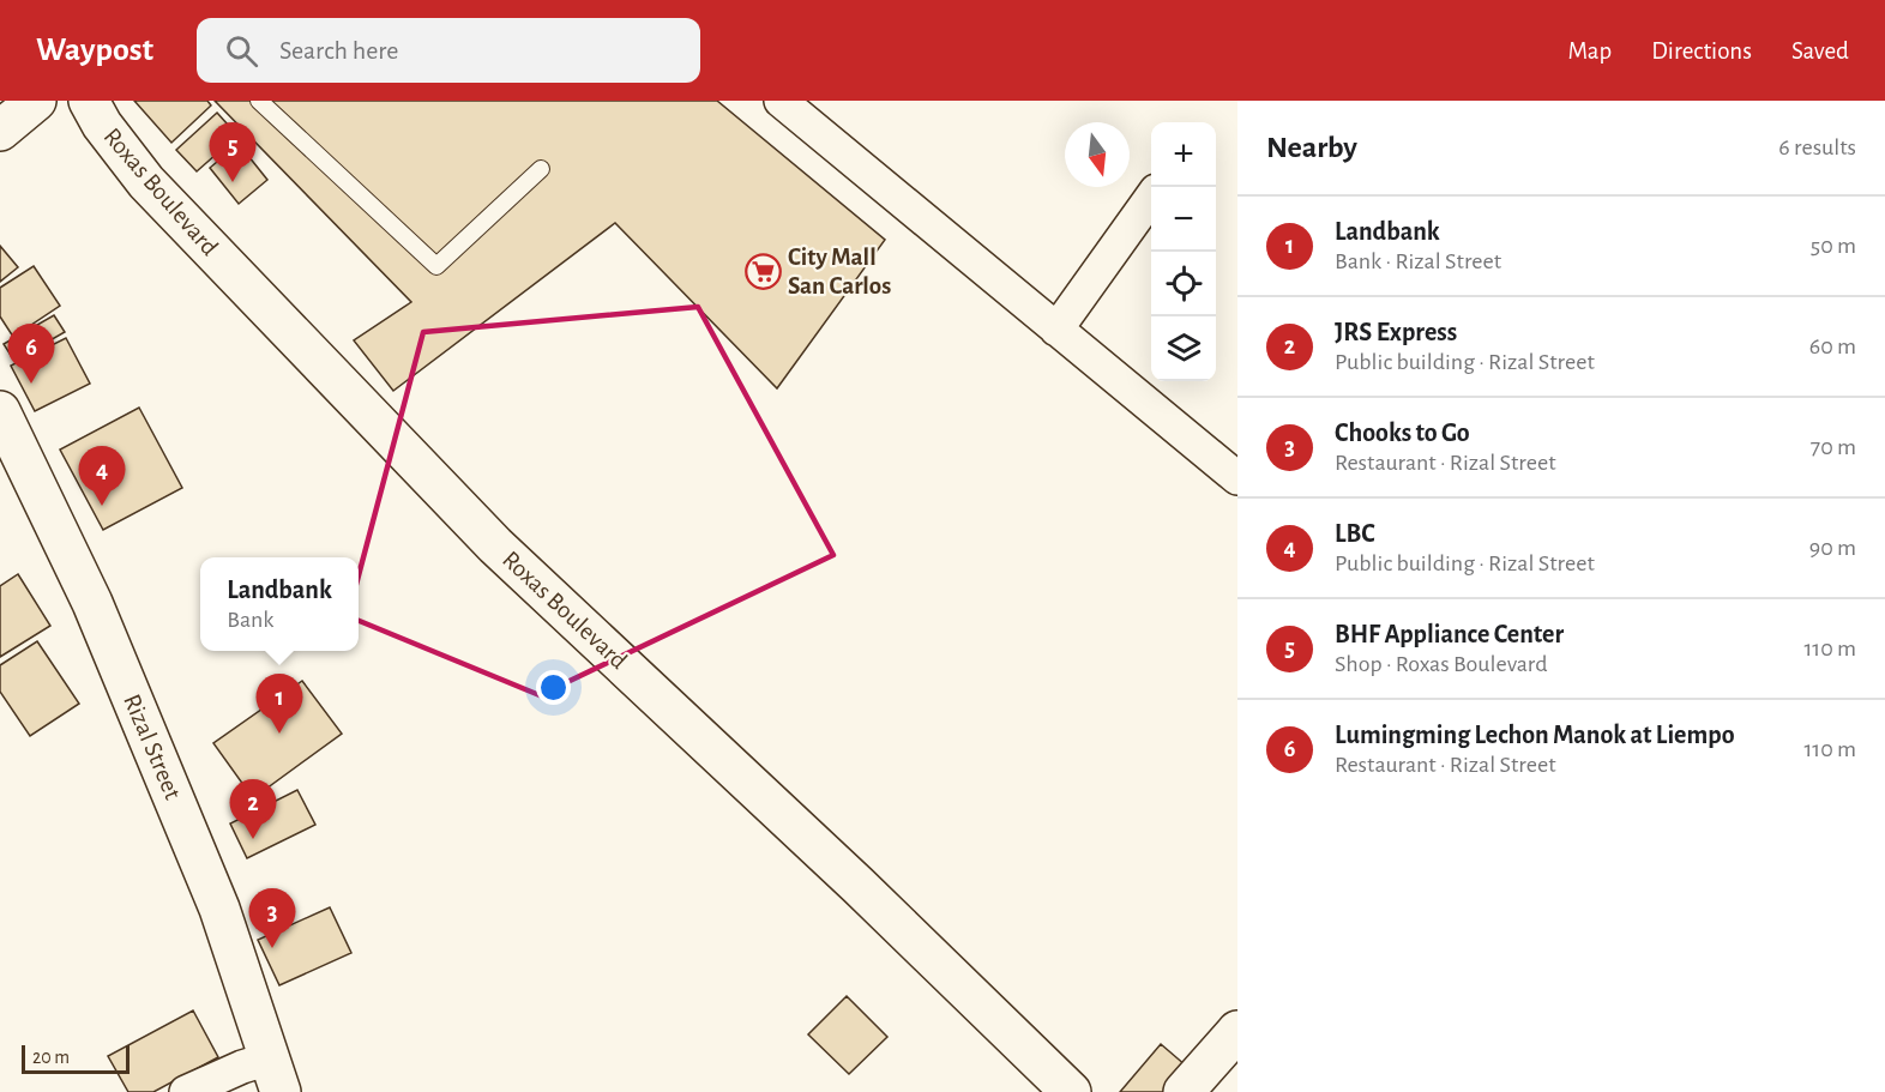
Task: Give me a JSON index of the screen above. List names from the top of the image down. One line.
{"streets":{"main road":["Roxas Boulevard","Rizal Street"]},"places":{"supermarket":["City Mall San Carlos"]},"scale_bar":"20 m","north":"bottom","page":{"header":"Waypost","search":"Search here","nav":["Map","Directions","Saved"],"heading":["Nearby","6 results"],"map_buttons":["+","−"],"pins":["5","6","4","1","2","3"],"list":[{"mark":"1","name":"Landbank","note":"Bank · Rizal Street","value":"50 m"},{"mark":"2","name":"JRS Express","note":"Public building · Rizal Street","value":"60 m"},{"mark":"3","name":"Chooks to Go","note":"Restaurant · Rizal Street","value":"70 m"},{"mark":"4","name":"LBC","note":"Public building · Rizal Street","value":"90 m"},{"mark":"5","name":"BHF Appliance Center","note":"Shop · Roxas Boulevard","value":"110 m"},{"mark":"6","name":"Lumingming Lechon Manok at Liempo","note":"Restaurant · Rizal Street","value":"110 m"}],"popup":["Landbank","Bank"],"scale":"20 m"}}
